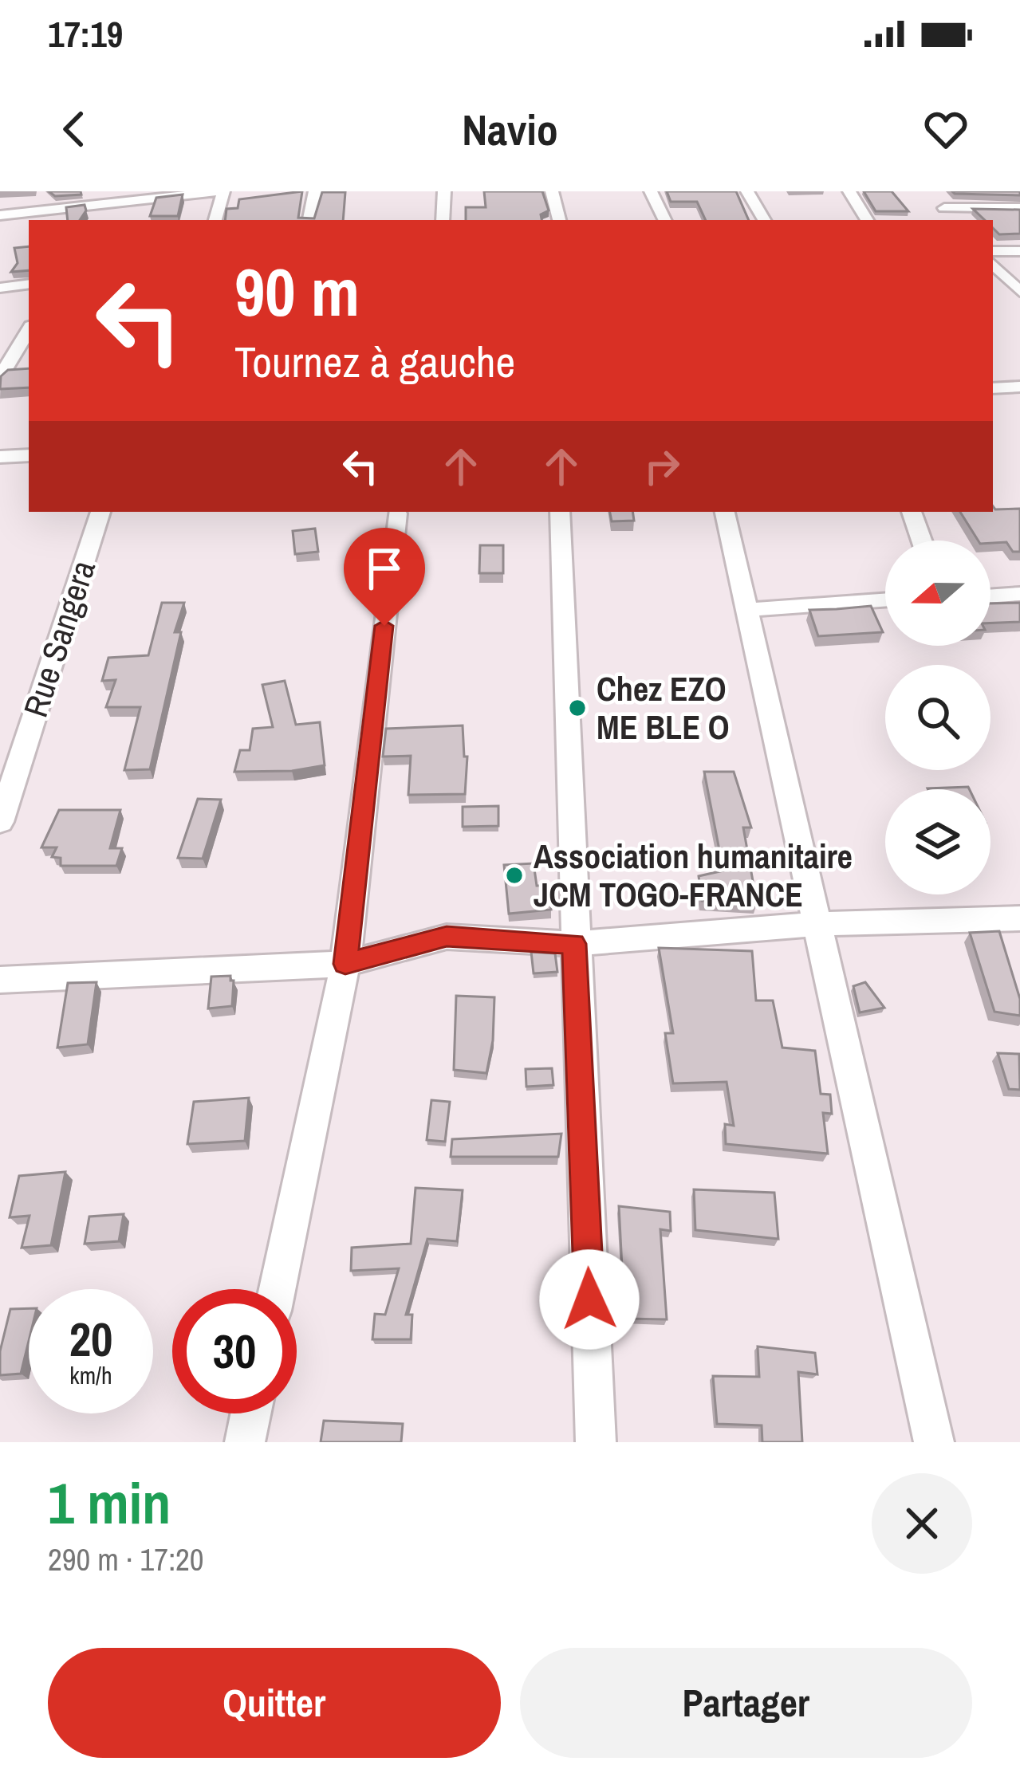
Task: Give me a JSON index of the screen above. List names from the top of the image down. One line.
{"streets":{"street":["Rue Sangera"]},"places":["Chez EZO ME BLE O","Association humanitaire JCM TOGO-FRANCE"],"north":"left","page":{"status":"17:19","header":"Navio","turn":["90 m","Tournez à gauche"],"speed":"20 km/h","limit":"30","heading":["1 min","290 m · 17:20"],"buttons":["Quitter","Partager"]}}
